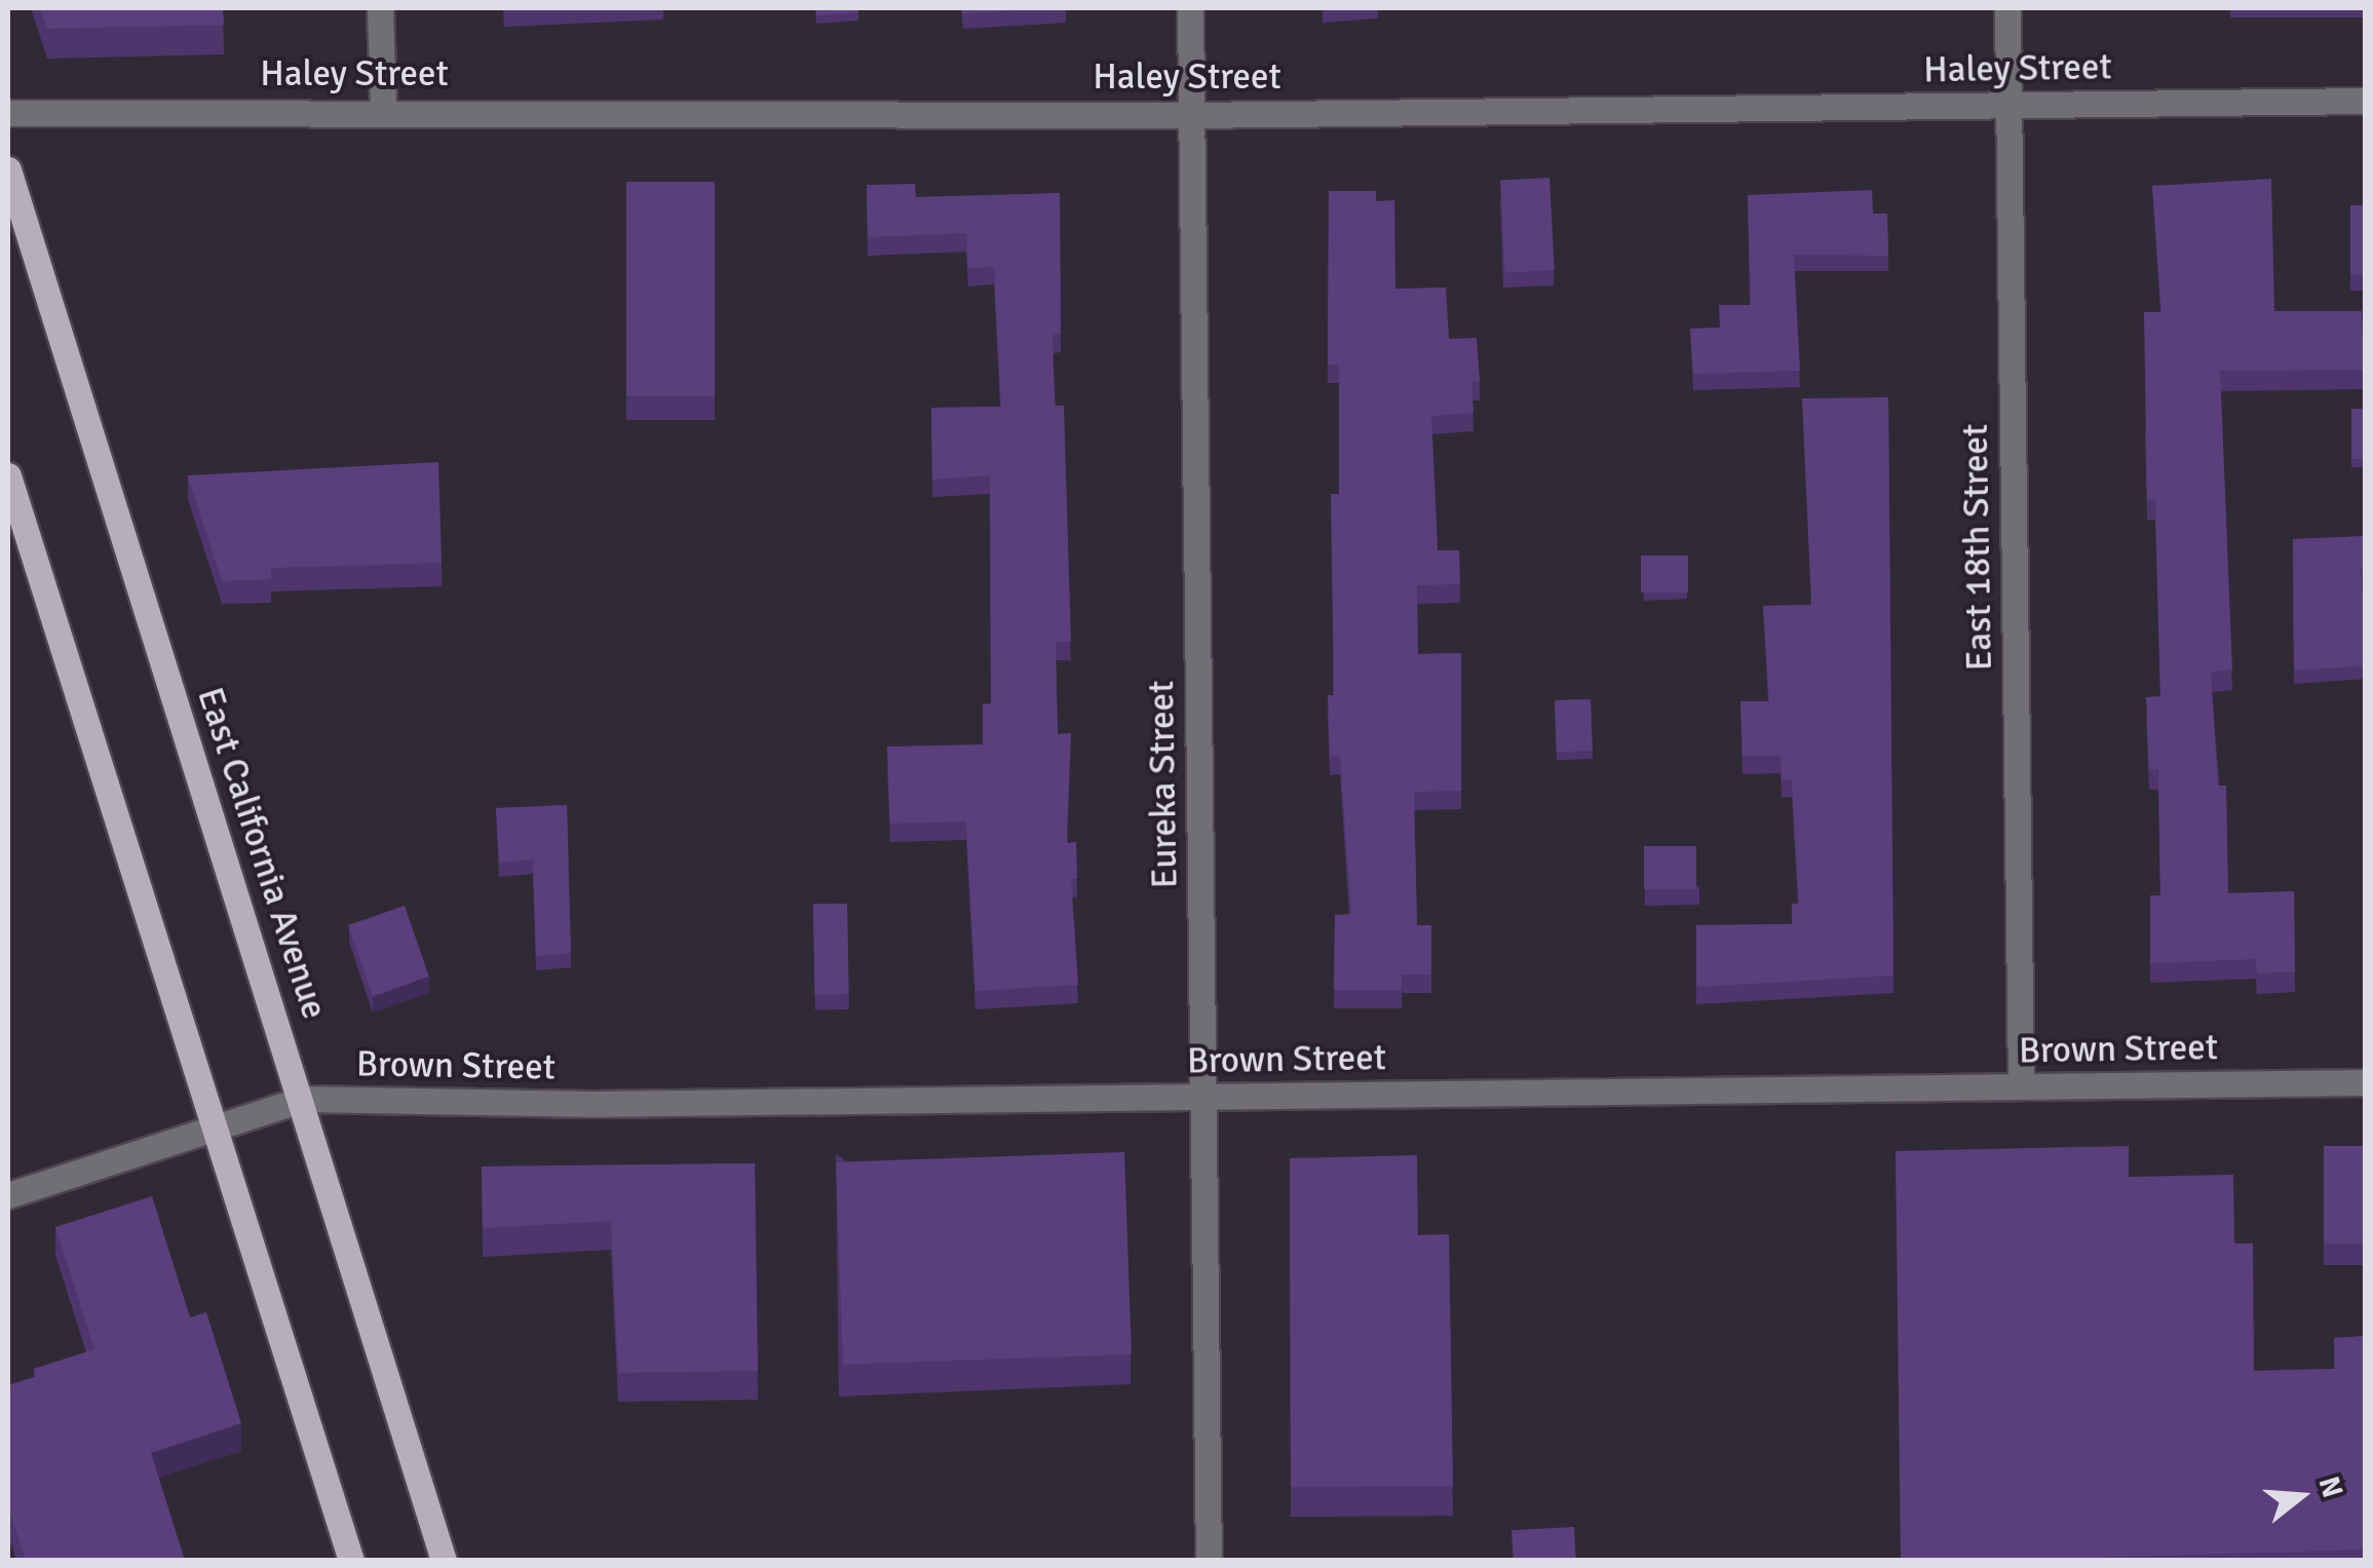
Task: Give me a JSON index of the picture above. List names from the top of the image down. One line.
{"streets":{"main road":["East California Avenue"],"street":["Haley Street","East 18th Street","Eureka Street","Brown Street"]},"crossings":[["Haley Street","East 18th Street"],["Haley Street","Eureka Street"],["East 18th Street","Brown Street"],["Eureka Street","Brown Street"],["East California Avenue","Brown Street"]],"north":"right"}
